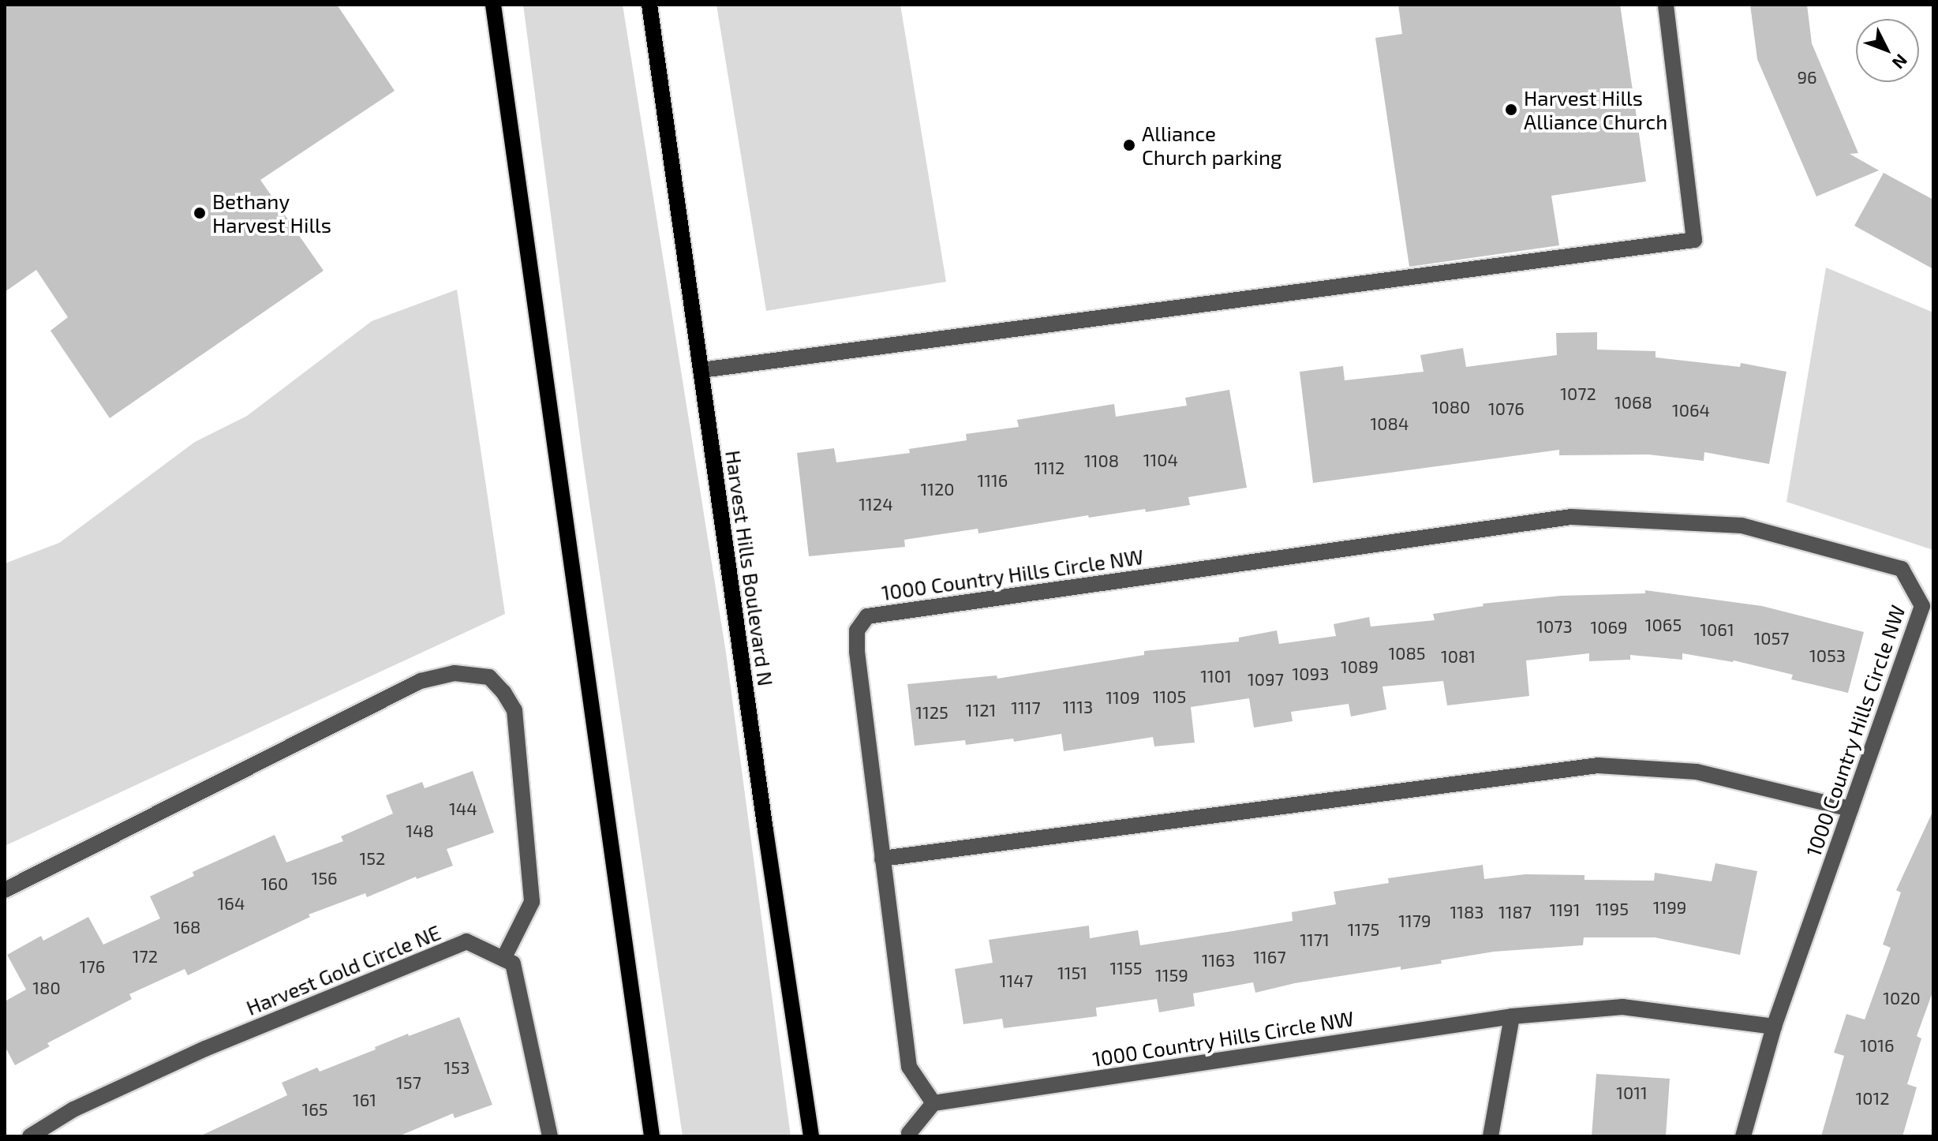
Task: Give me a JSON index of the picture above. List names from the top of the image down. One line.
{"streets":{"main road":["Harvest Hills Boulevard N"],"street":["1000 Country Hills Circle NW","Harvest Gold Circle NE"]},"places":["Harvest Hills Alliance Church","Alliance Church parking","Bethany Harvest Hills"],"house_numbers":["96","1072","1068","1080","1076","1064","1084","1104","1108","1112","1116","1120","1124","1065","1073","1069","1061","1057","1085","1053","1081","1089","1093","1101","1097","1105","1109","1113","1117","1121","1125","144","148","152","156","160","164","1199","1195","1191","1183","1187","1179","168","1175","1171","172","1167","1163","176","1155","1151","1159","1147","180","1020","1016","153","157","1011","1012","161","165"],"north":"bottom right"}
